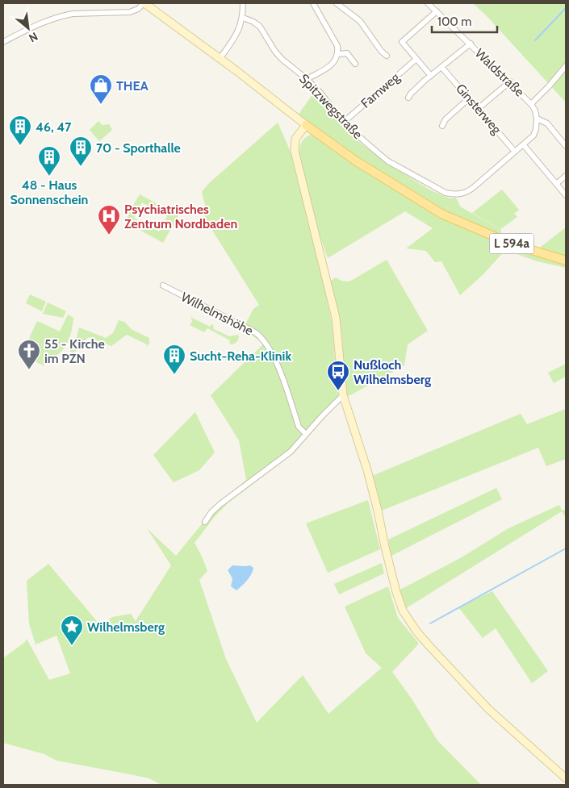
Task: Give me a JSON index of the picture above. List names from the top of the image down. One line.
{"streets":{"main road":["L 594a"],"street":["Waldstraße","Farnweg","Spitzwegstraße","Ginsterweg","Wilhelmshöhe"]},"crossings":[["Waldstraße","Spitzwegstraße"],["Farnweg","Spitzwegstraße"],["Spitzwegstraße","Ginsterweg"]],"places":{"shop":["THEA"],"building":["46, 47","70 - Sporthalle","48 - Haus Sonnenschein","Sucht-Reha-Klinik"],"hospital":["Psychiatrisches Zentrum Nordbaden"],"church":["55 - Kirche im PZN"],"bus stop":["Nußloch Wilhelmsberg"],"place":["Wilhelmsberg"]},"scale_bar":"100 m","north":"bottom right"}
